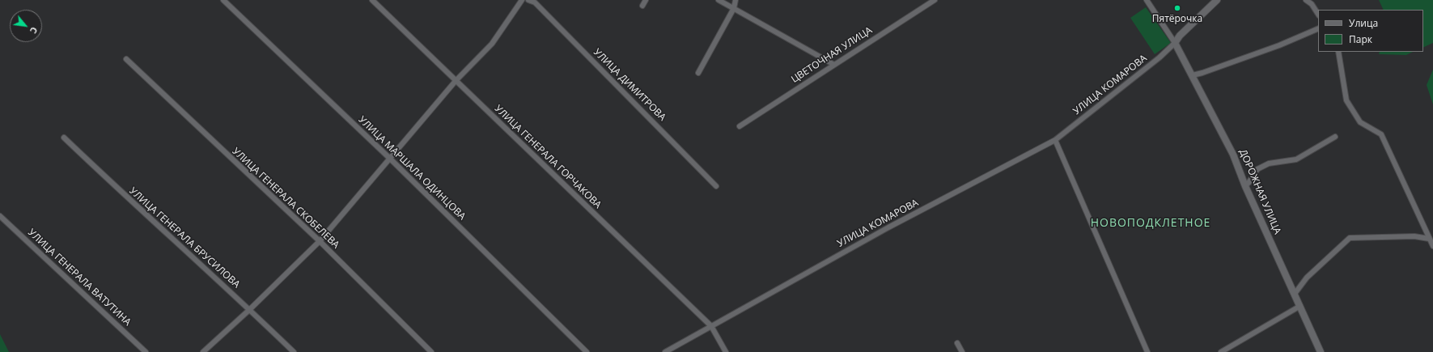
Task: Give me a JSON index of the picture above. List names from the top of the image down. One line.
{"streets":{"street":["ЦВЕТОЧНАЯ УЛИЦА","УЛИЦА ДИМИТРОВА","УЛИЦА КОМАРОВА","УЛИЦА ГЕНЕРАЛА ГОРЧАКОВА","УЛИЦА МАРШАЛА ОДИНЦОВА","ДОРОЖНАЯ УЛИЦА","УЛИЦА ГЕНЕРАЛА СКОБЕЛЕВА","УЛИЦА ГЕНЕРАЛА БРУСИЛОВА","УЛИЦА ГЕНЕРАЛА ВАТУТИНА"]},"crossings":[["УЛИЦА КОМАРОВА","УЛИЦА ГЕНЕРАЛА ГОРЧАКОВА"],["УЛИЦА КОМАРОВА","ДОРОЖНАЯ УЛИЦА"]],"districts":["НОВОПОДКЛЕТНОЕ"],"places":["Пятёрочка"],"legend":["Улица","Парк"],"north":"bottom right"}
